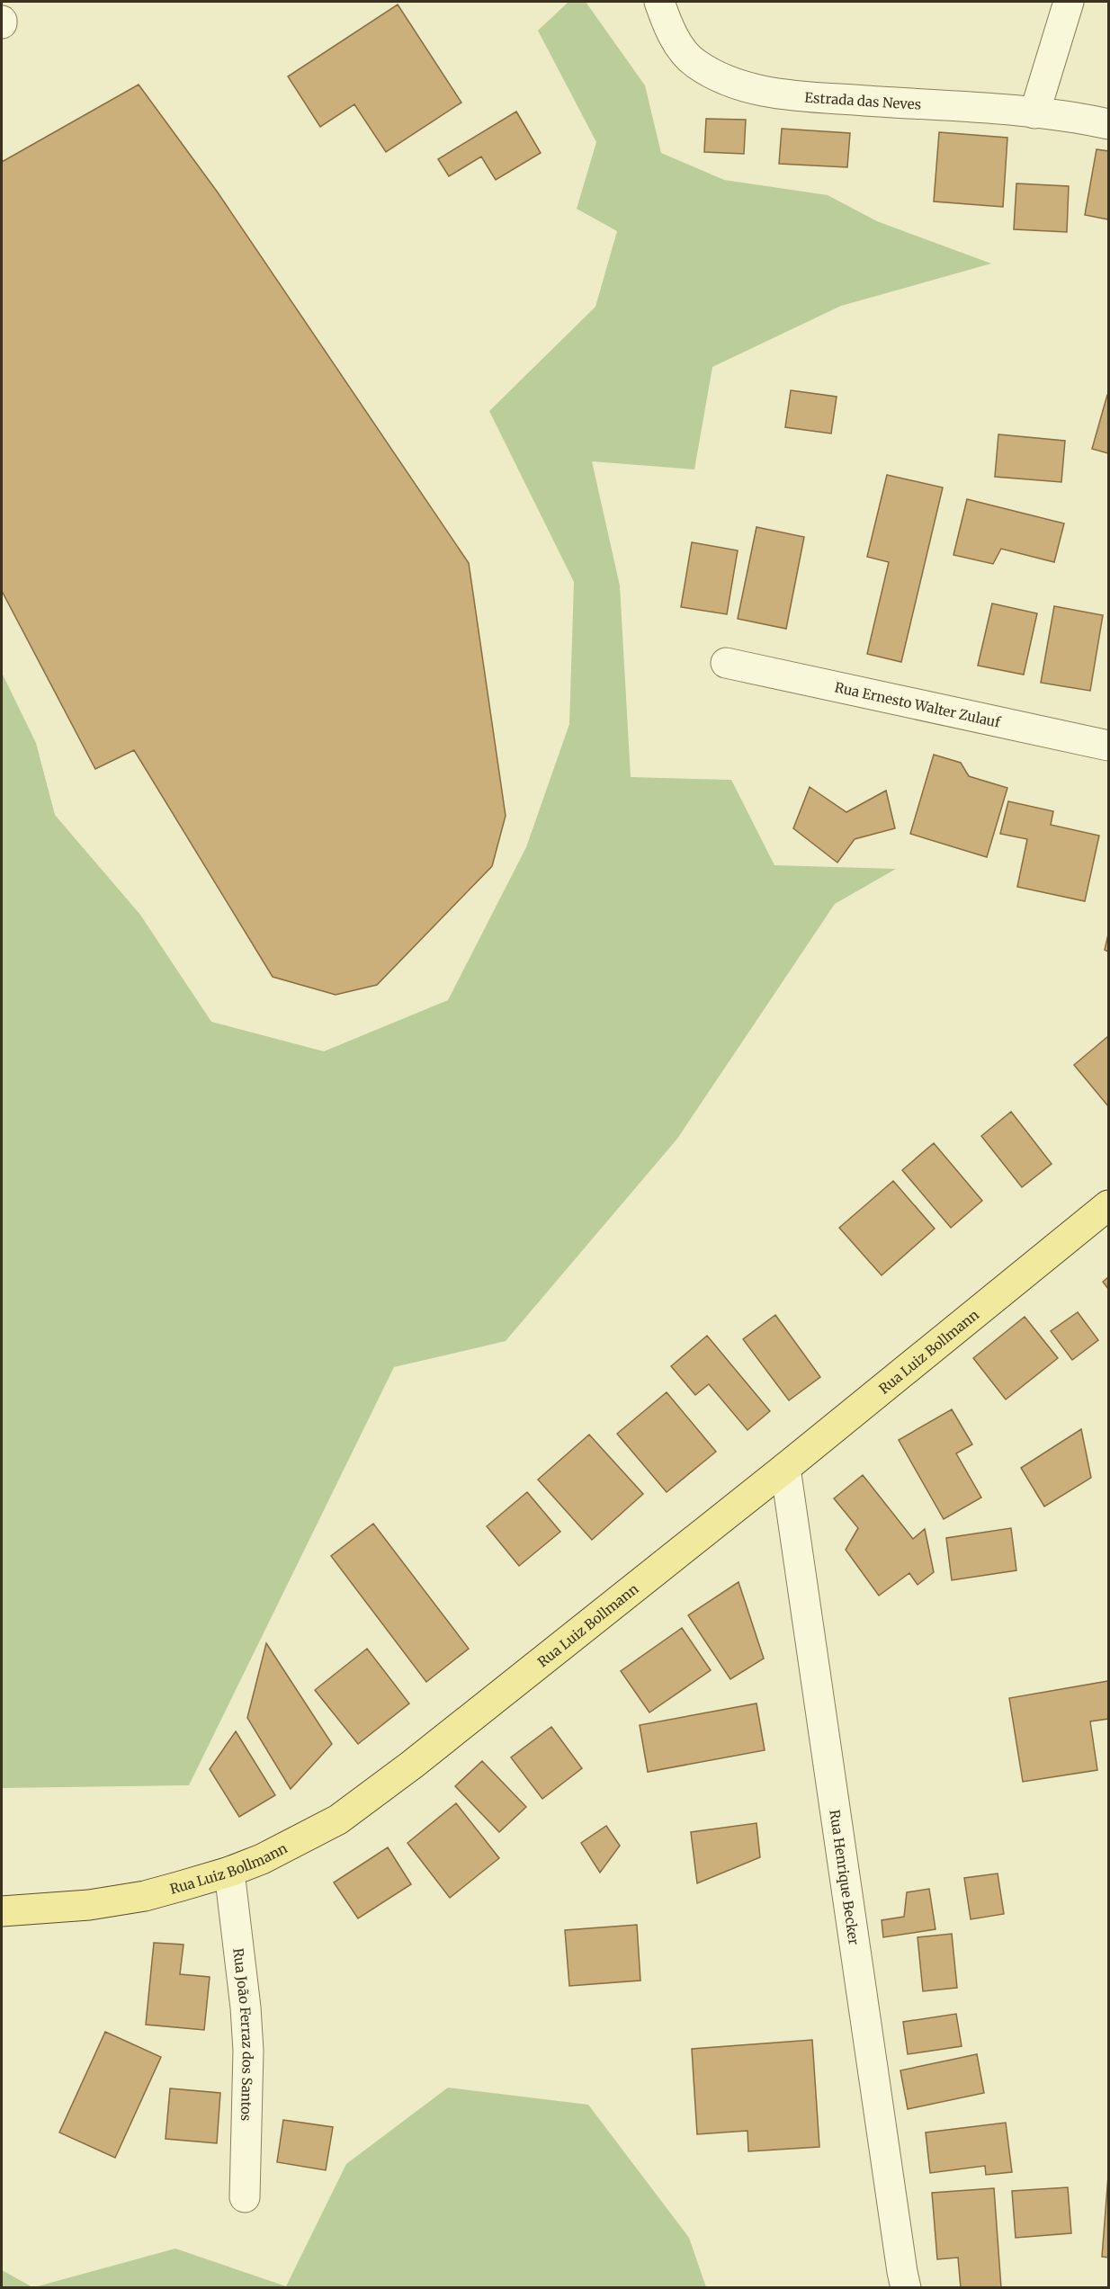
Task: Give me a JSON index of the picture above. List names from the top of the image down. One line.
{"streets":{"main road":["Rua Luiz Bollmann"],"street":["Estrada das Neves","Rua Ernesto Walter Zulauf","Rua Henrique Becker","Rua João Ferraz dos Santos"]},"crossings":[["Rua Luiz Bollmann","Rua Henrique Becker"],["Rua Luiz Bollmann","Rua João Ferraz dos Santos"]]}
